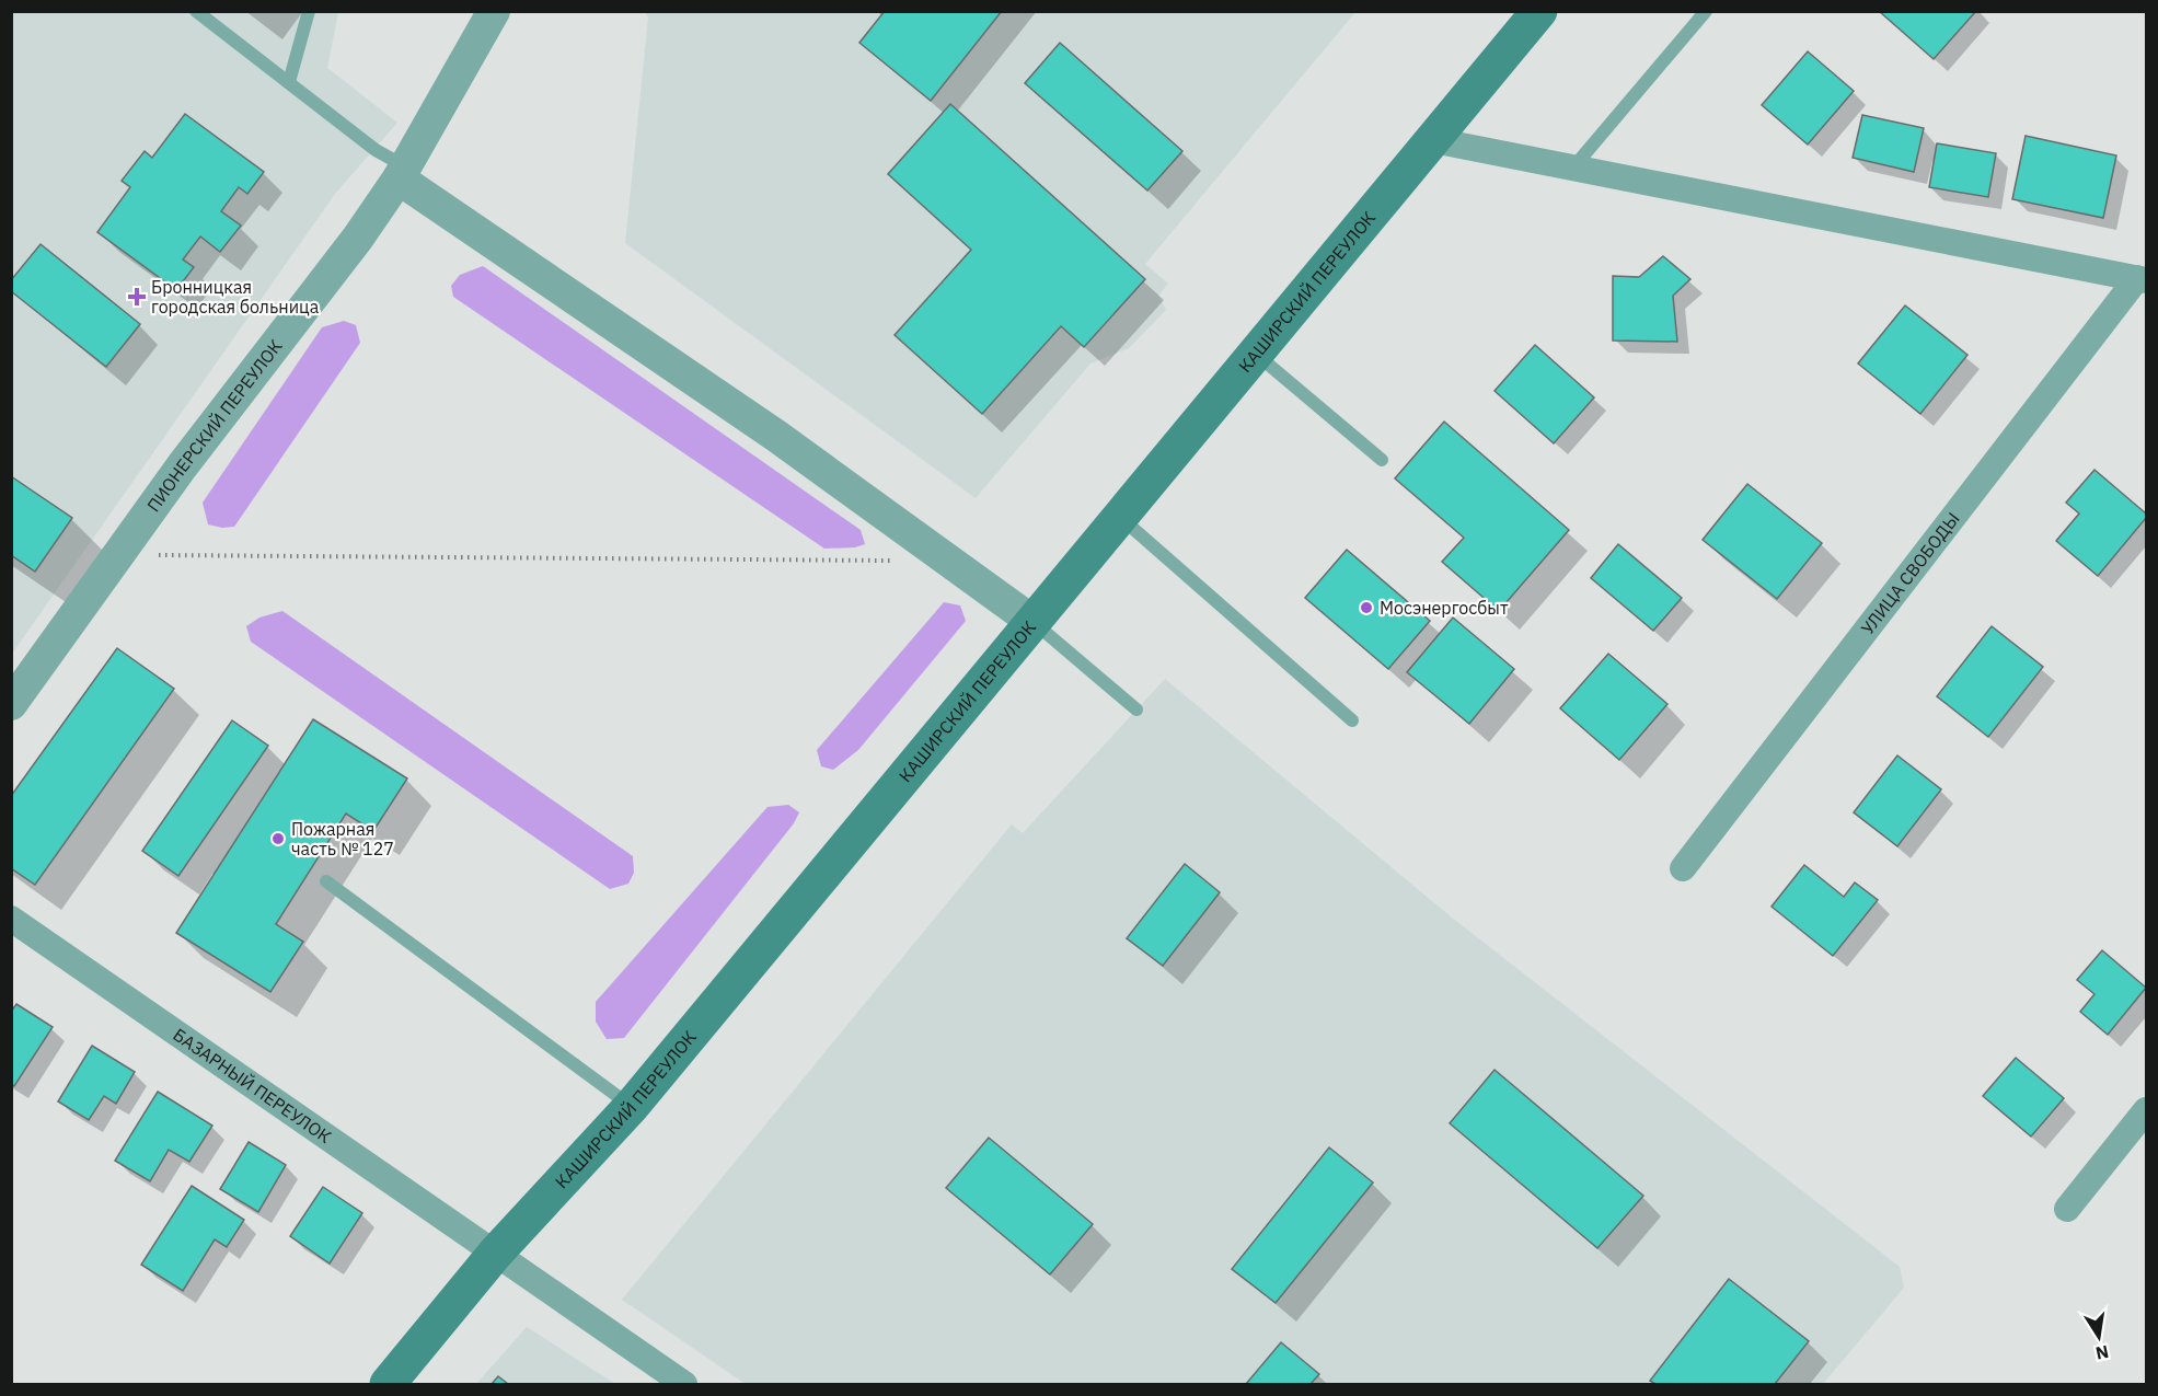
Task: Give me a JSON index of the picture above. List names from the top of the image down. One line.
{"streets":{"main road":["КАШИРСКИЙ ПЕРЕУЛОК"],"street":["ПИОНЕРСКИЙ ПЕРЕУЛОК","УЛИЦА СВОБОДЫ","БАЗАРНЫЙ ПЕРЕУЛОК"]},"crossings":[["КАШИРСКИЙ ПЕРЕУЛОК","БАЗАРНЫЙ ПЕРЕУЛОК"]],"places":{"health":["Бронницкая городская больница"],"other":["Мосэнергосбыт","Пожарная часть № 127"]},"north":"bottom"}
